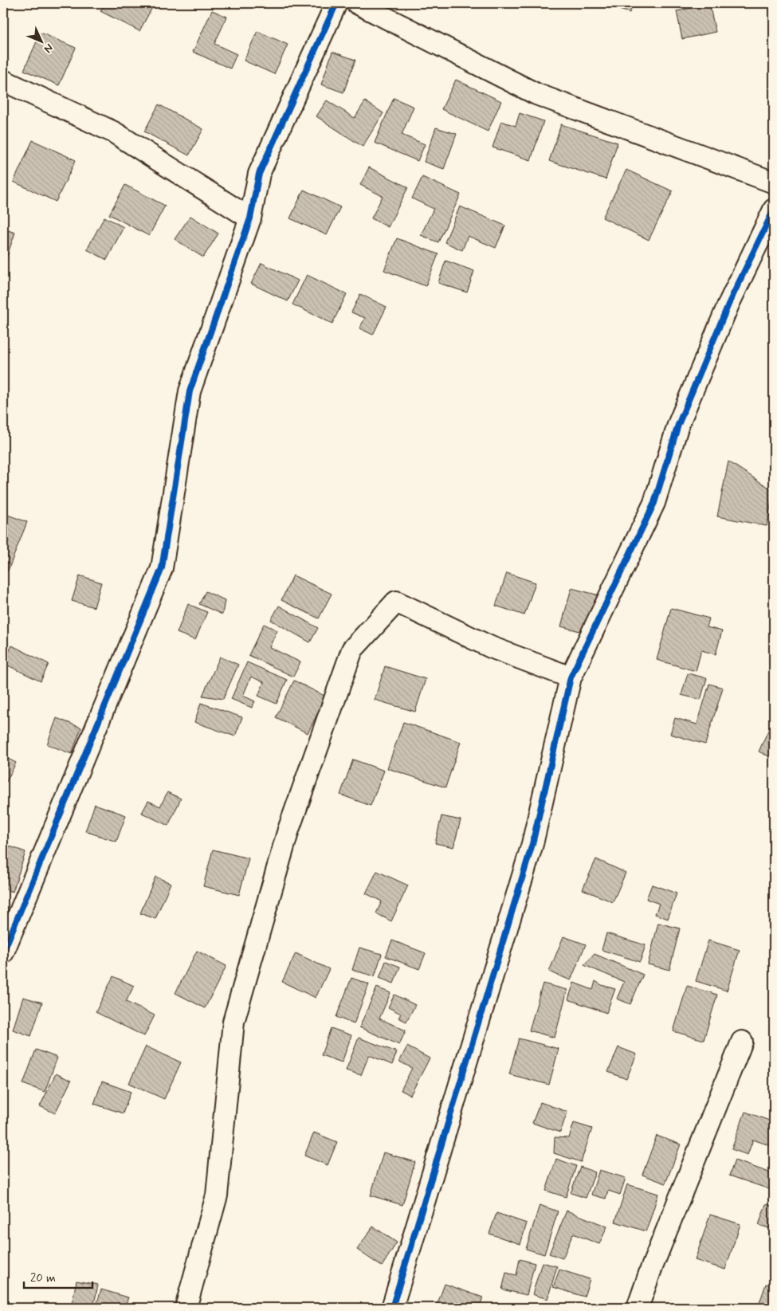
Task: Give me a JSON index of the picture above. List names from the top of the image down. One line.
{"scale_bar":"20 m","north":"bottom right"}
